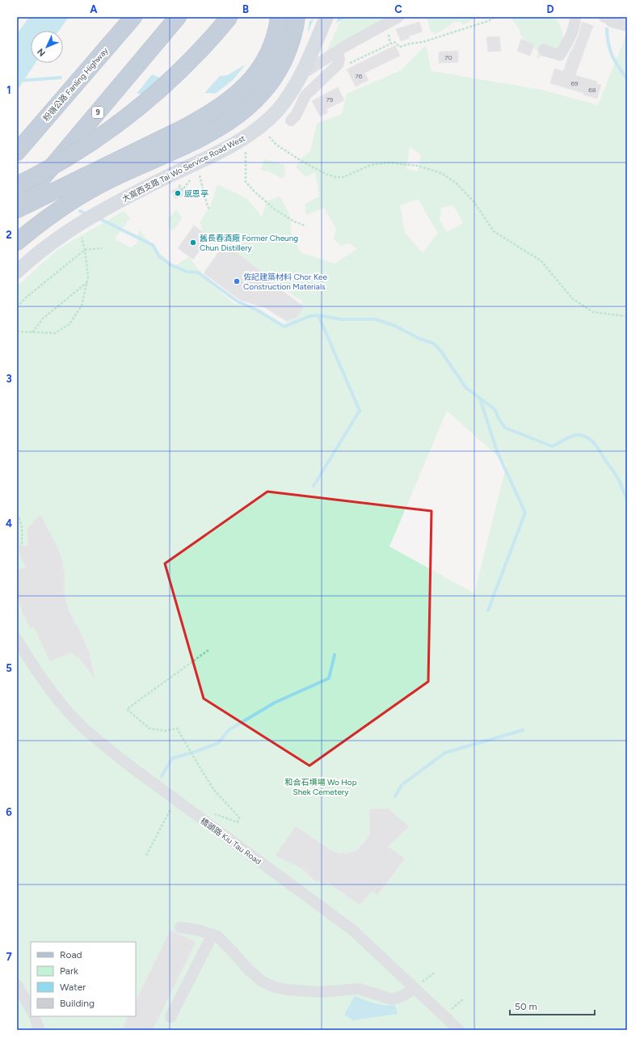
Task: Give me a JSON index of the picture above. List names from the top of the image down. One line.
{"streets":{"highway":["粉嶺公路 Fanling Highway","9"],"main road":["大窩西支路 Tai Wo Service Road West"],"street":["橋頭路 Kiu Tau Road"]},"parks":["和合石墳場 Wo Hop Shek Cemetery"],"places":["感恩亭","舊長春酒廠 Former Cheung Chun Distillery","佐記建築材料 Chor Kee Construction Materials"],"house_numbers":["70","76","69","68","79"],"legend":["Road","Park","Water","Building"],"scale_bar":"50 m","north":"bottom left","grid":{"columns":["A","B","C","D"],"rows":["1","2","3","4","5","6","7"]}}
